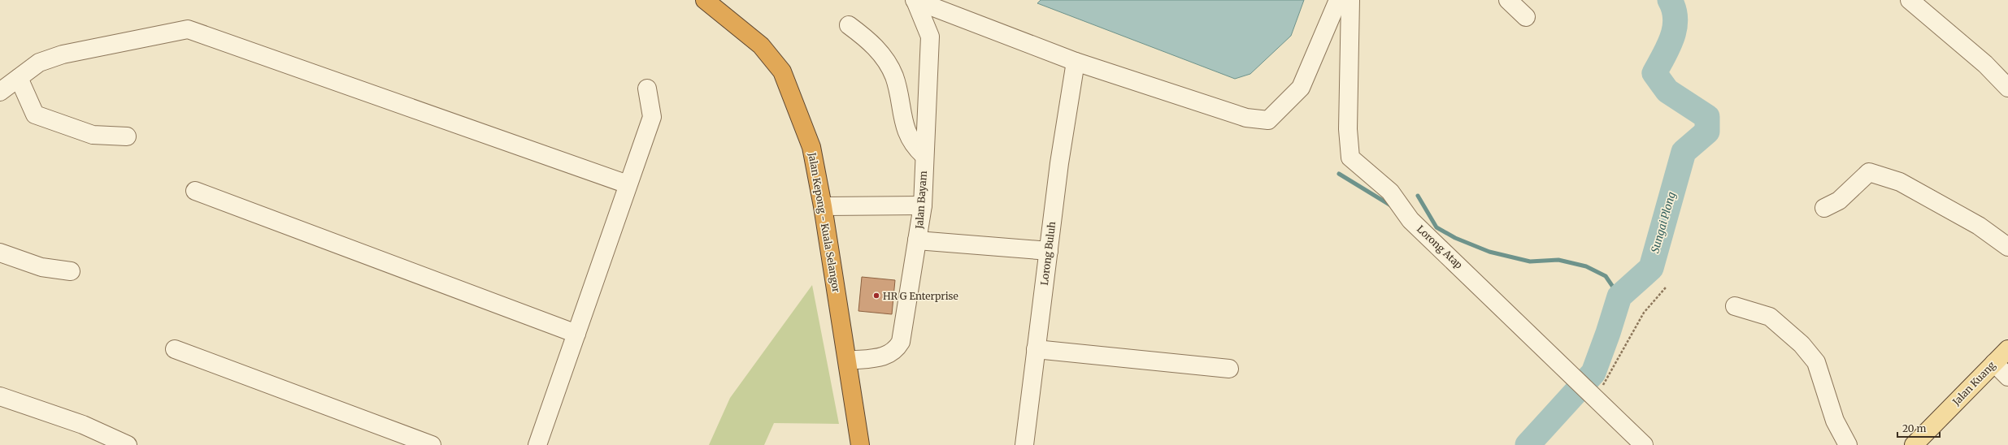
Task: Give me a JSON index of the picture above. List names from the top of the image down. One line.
{"streets":{"highway":["Jalan Kepong - Kuala Selangor"],"main road":["Jalan Kuang"],"street":["Jalan Bayam","Lorong Atap","Lorong Buluh"]},"crossings":[["Jalan Bayam","Jalan Kepong - Kuala Selangor"]],"water":["Sungai Plong"],"places":["HR G Enterprise"],"scale_bar":"20 m"}
